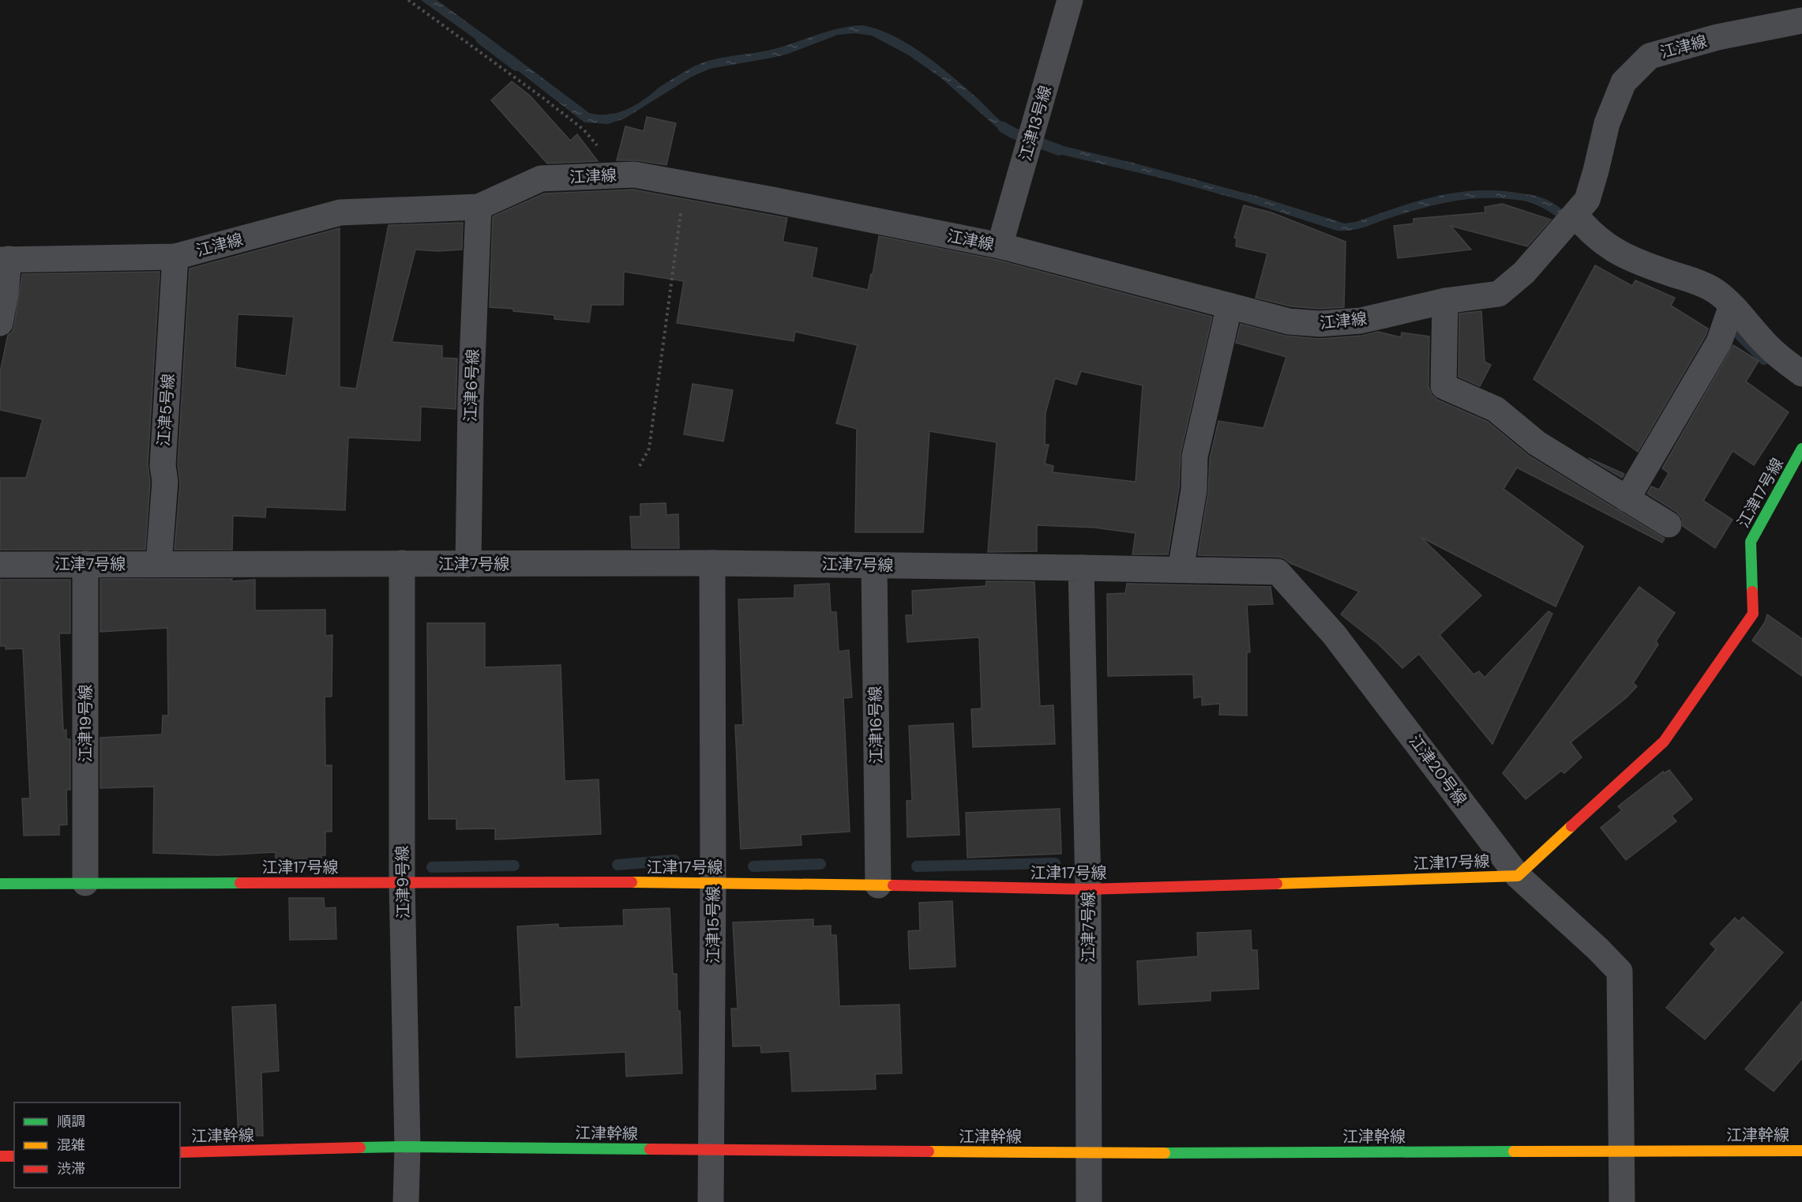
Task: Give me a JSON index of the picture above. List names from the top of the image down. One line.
{"streets":{"street":["江津線","江津13号線","江津6号線","江津5号線","江津17号線","江津7号線","江津19号線","江津16号線","江津20号線","江津9号線","江津15号線","江津幹線"]},"crossings":[["江津線","江津13号線"],["江津線","江津6号線"],["江津線","江津5号線"],["江津6号線","江津7号線"],["江津5号線","江津7号線"],["江津17号線","江津7号線"],["江津17号線","江津19号線"],["江津17号線","江津16号線"],["江津17号線","江津20号線"],["江津17号線","江津9号線"],["江津17号線","江津15号線"],["江津7号線","江津19号線"],["江津7号線","江津16号線"],["江津7号線","江津20号線"],["江津7号線","江津9号線"],["江津7号線","江津15号線"],["江津7号線","江津幹線"],["江津20号線","江津幹線"],["江津9号線","江津幹線"],["江津15号線","江津幹線"]],"legend":["順調","混雑","渋滞"]}
